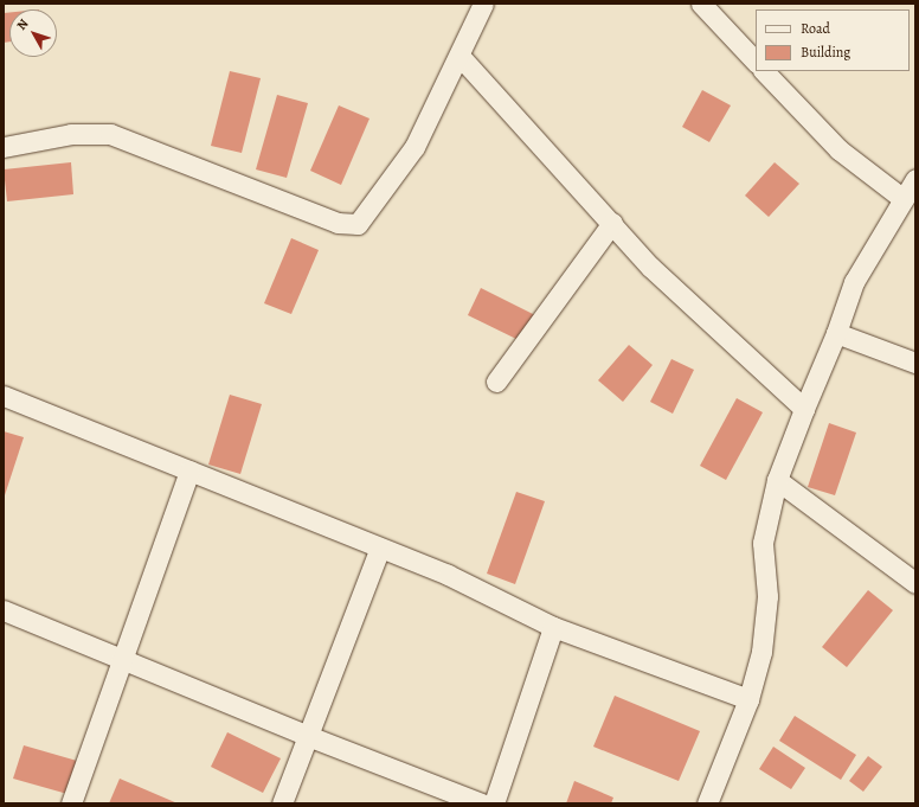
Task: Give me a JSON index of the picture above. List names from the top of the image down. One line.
{"legend":["Road","Building"],"north":"top left"}
